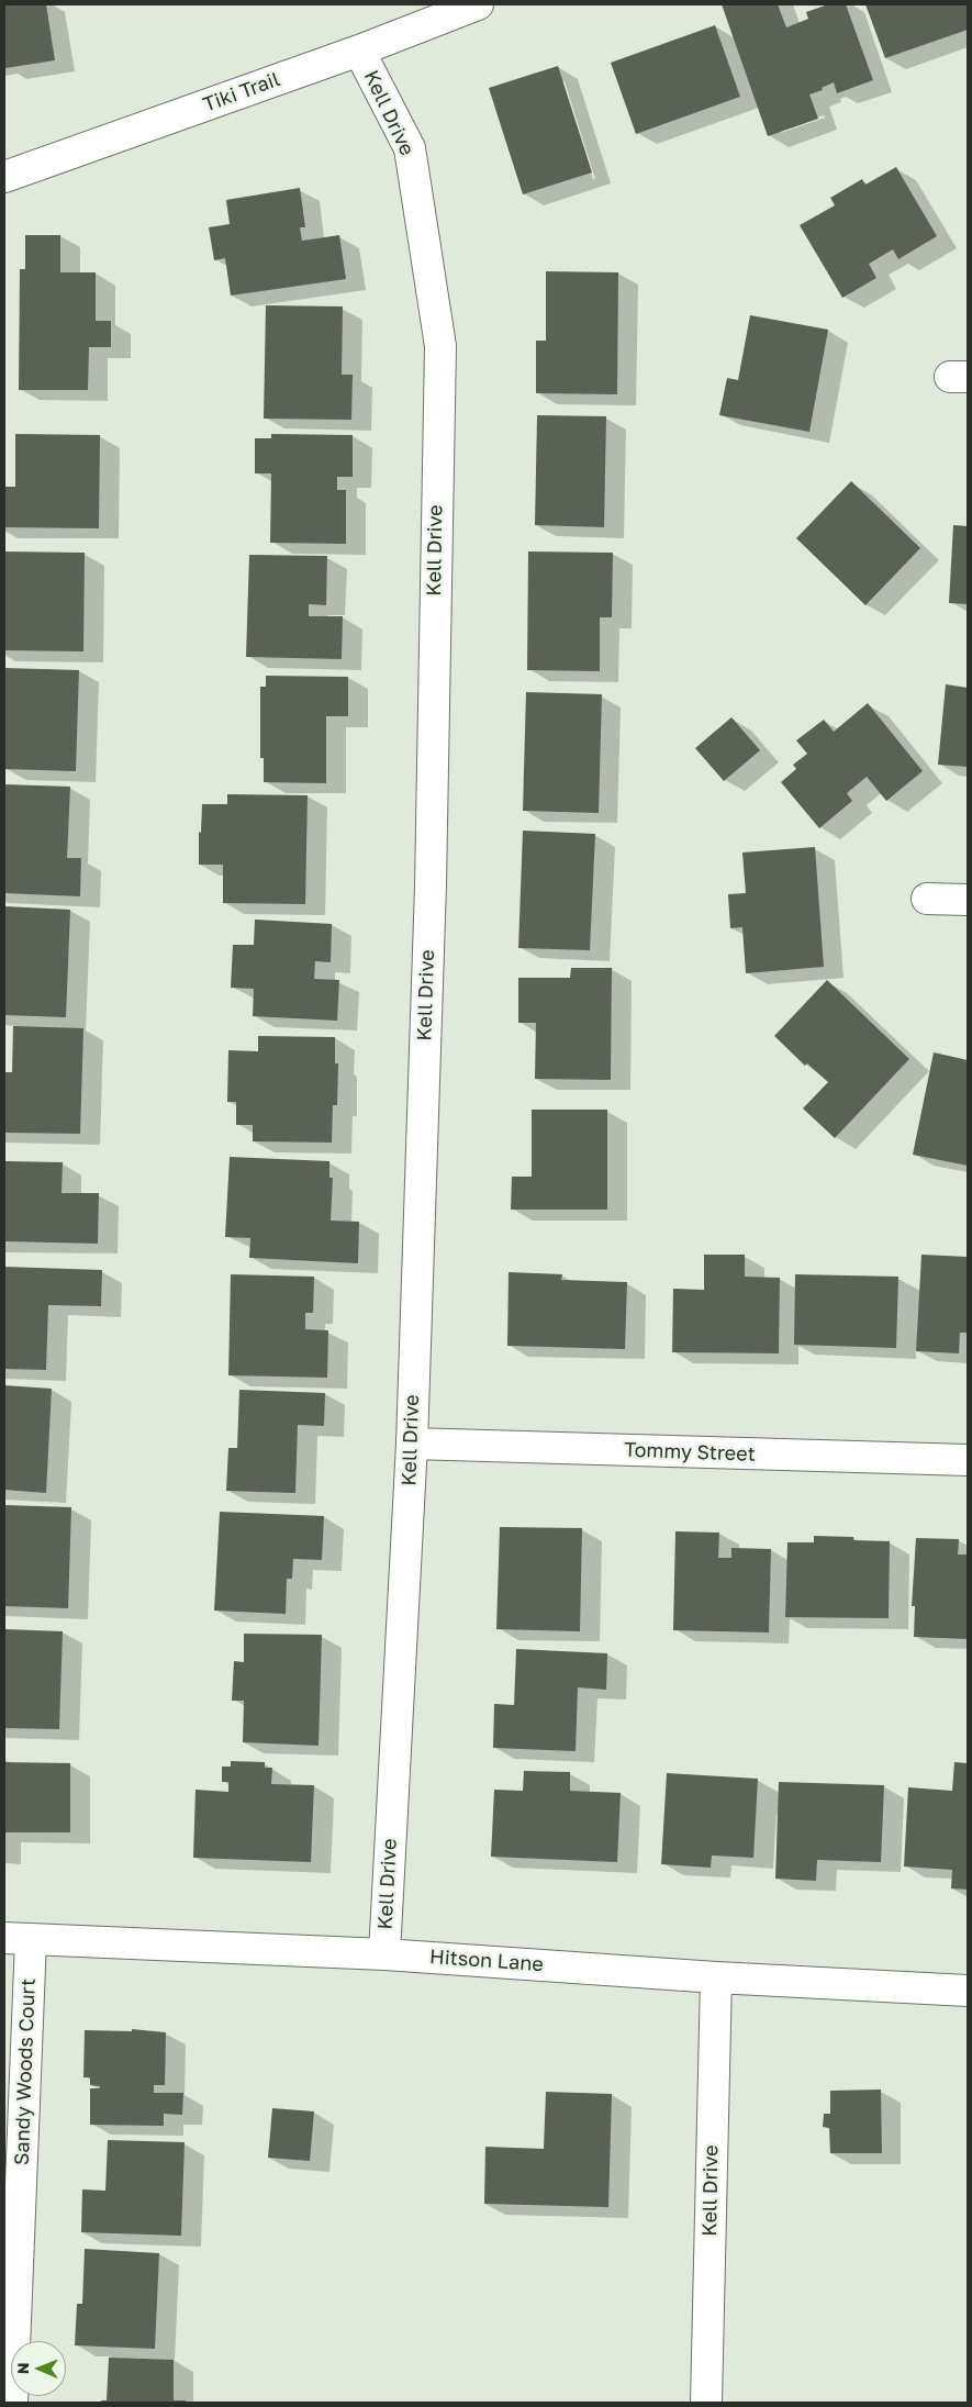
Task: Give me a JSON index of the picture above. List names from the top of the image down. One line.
{"streets":{"street":["Tiki Trail","Kell Drive","Tommy Street","Hitson Lane","Sandy Woods Court"]},"crossings":[["Tiki Trail","Kell Drive"],["Kell Drive","Tommy Street"],["Kell Drive","Hitson Lane"],["Hitson Lane","Sandy Woods Court"]],"north":"left"}
